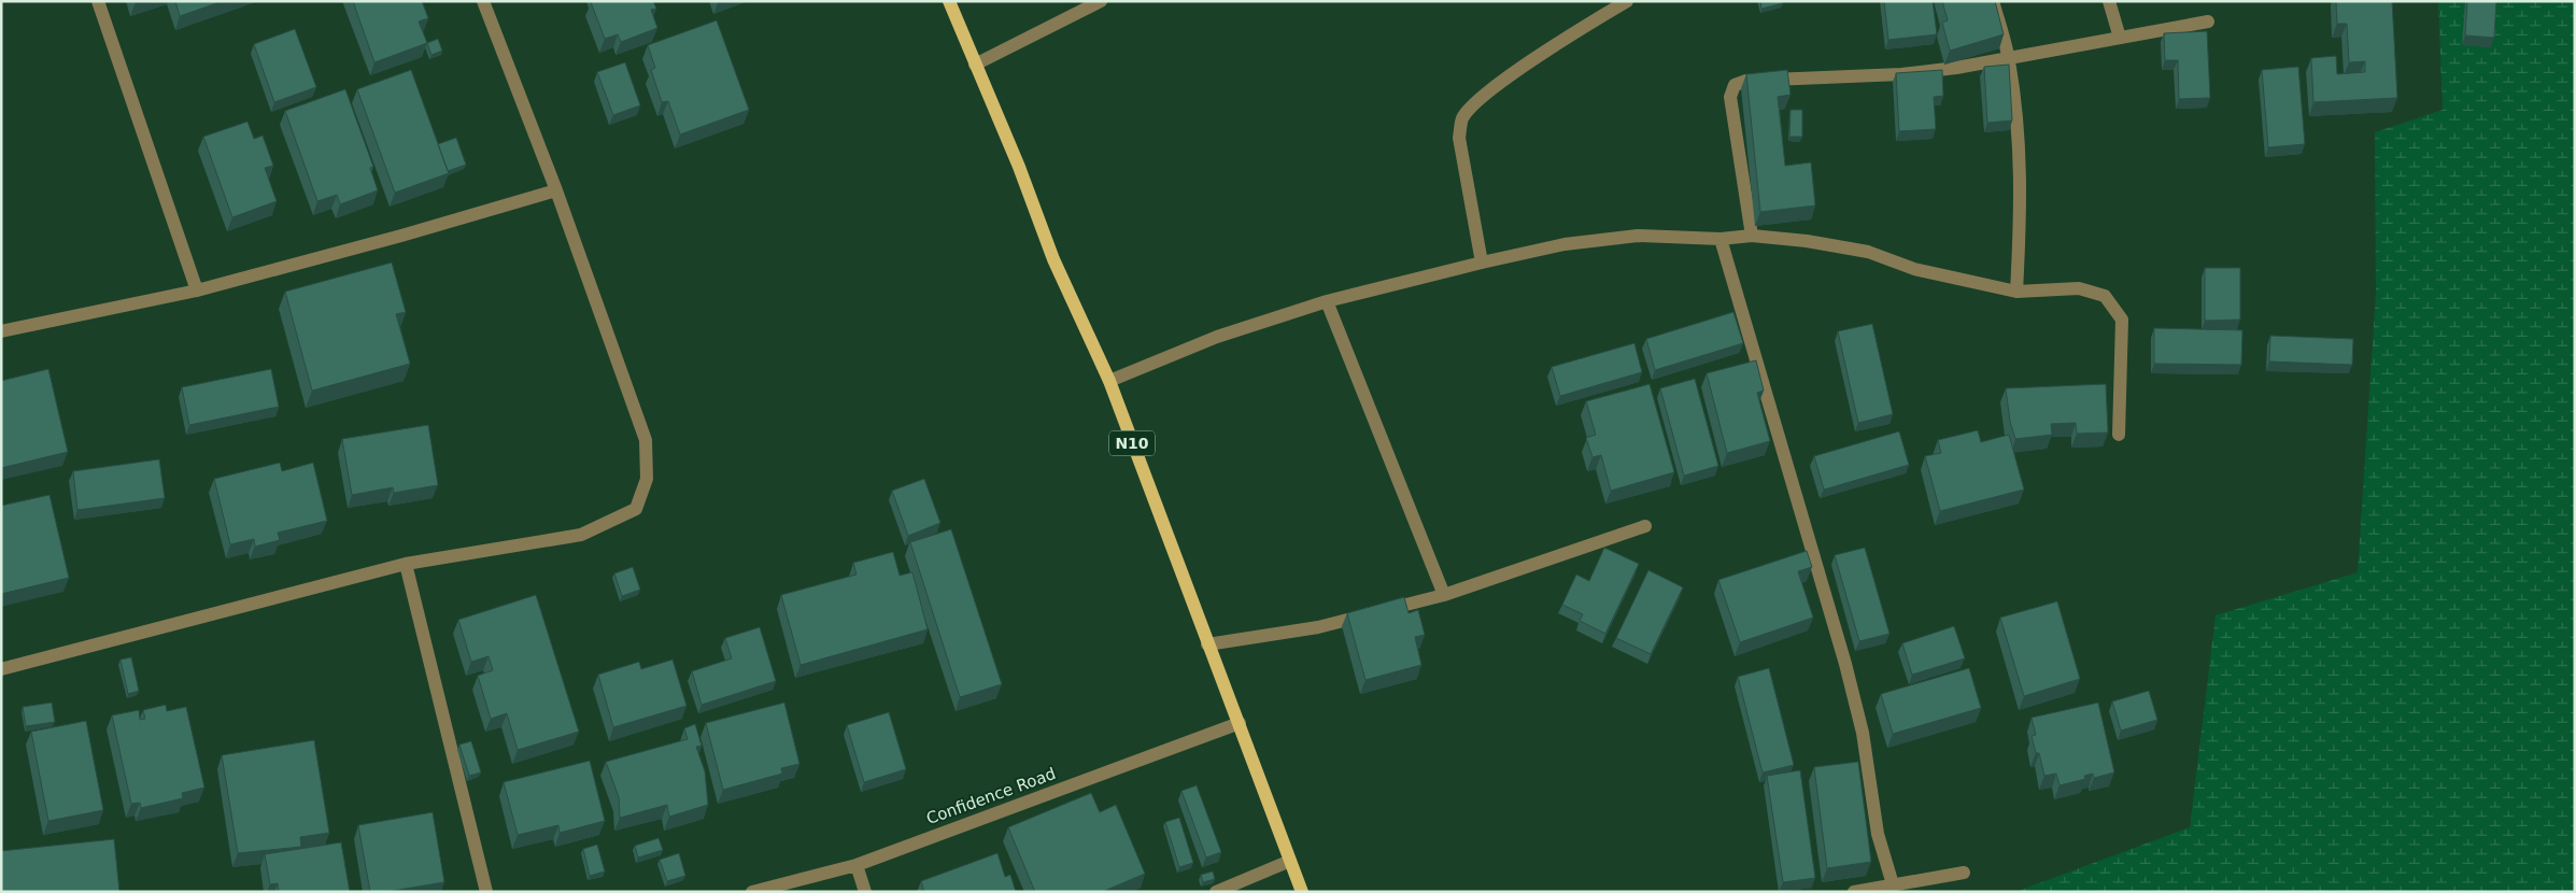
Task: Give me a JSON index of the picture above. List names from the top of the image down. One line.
{"streets":{"main road":["N10"],"street":["Confidence Road"]},"crossings":[["N10","Confidence Road"]]}
